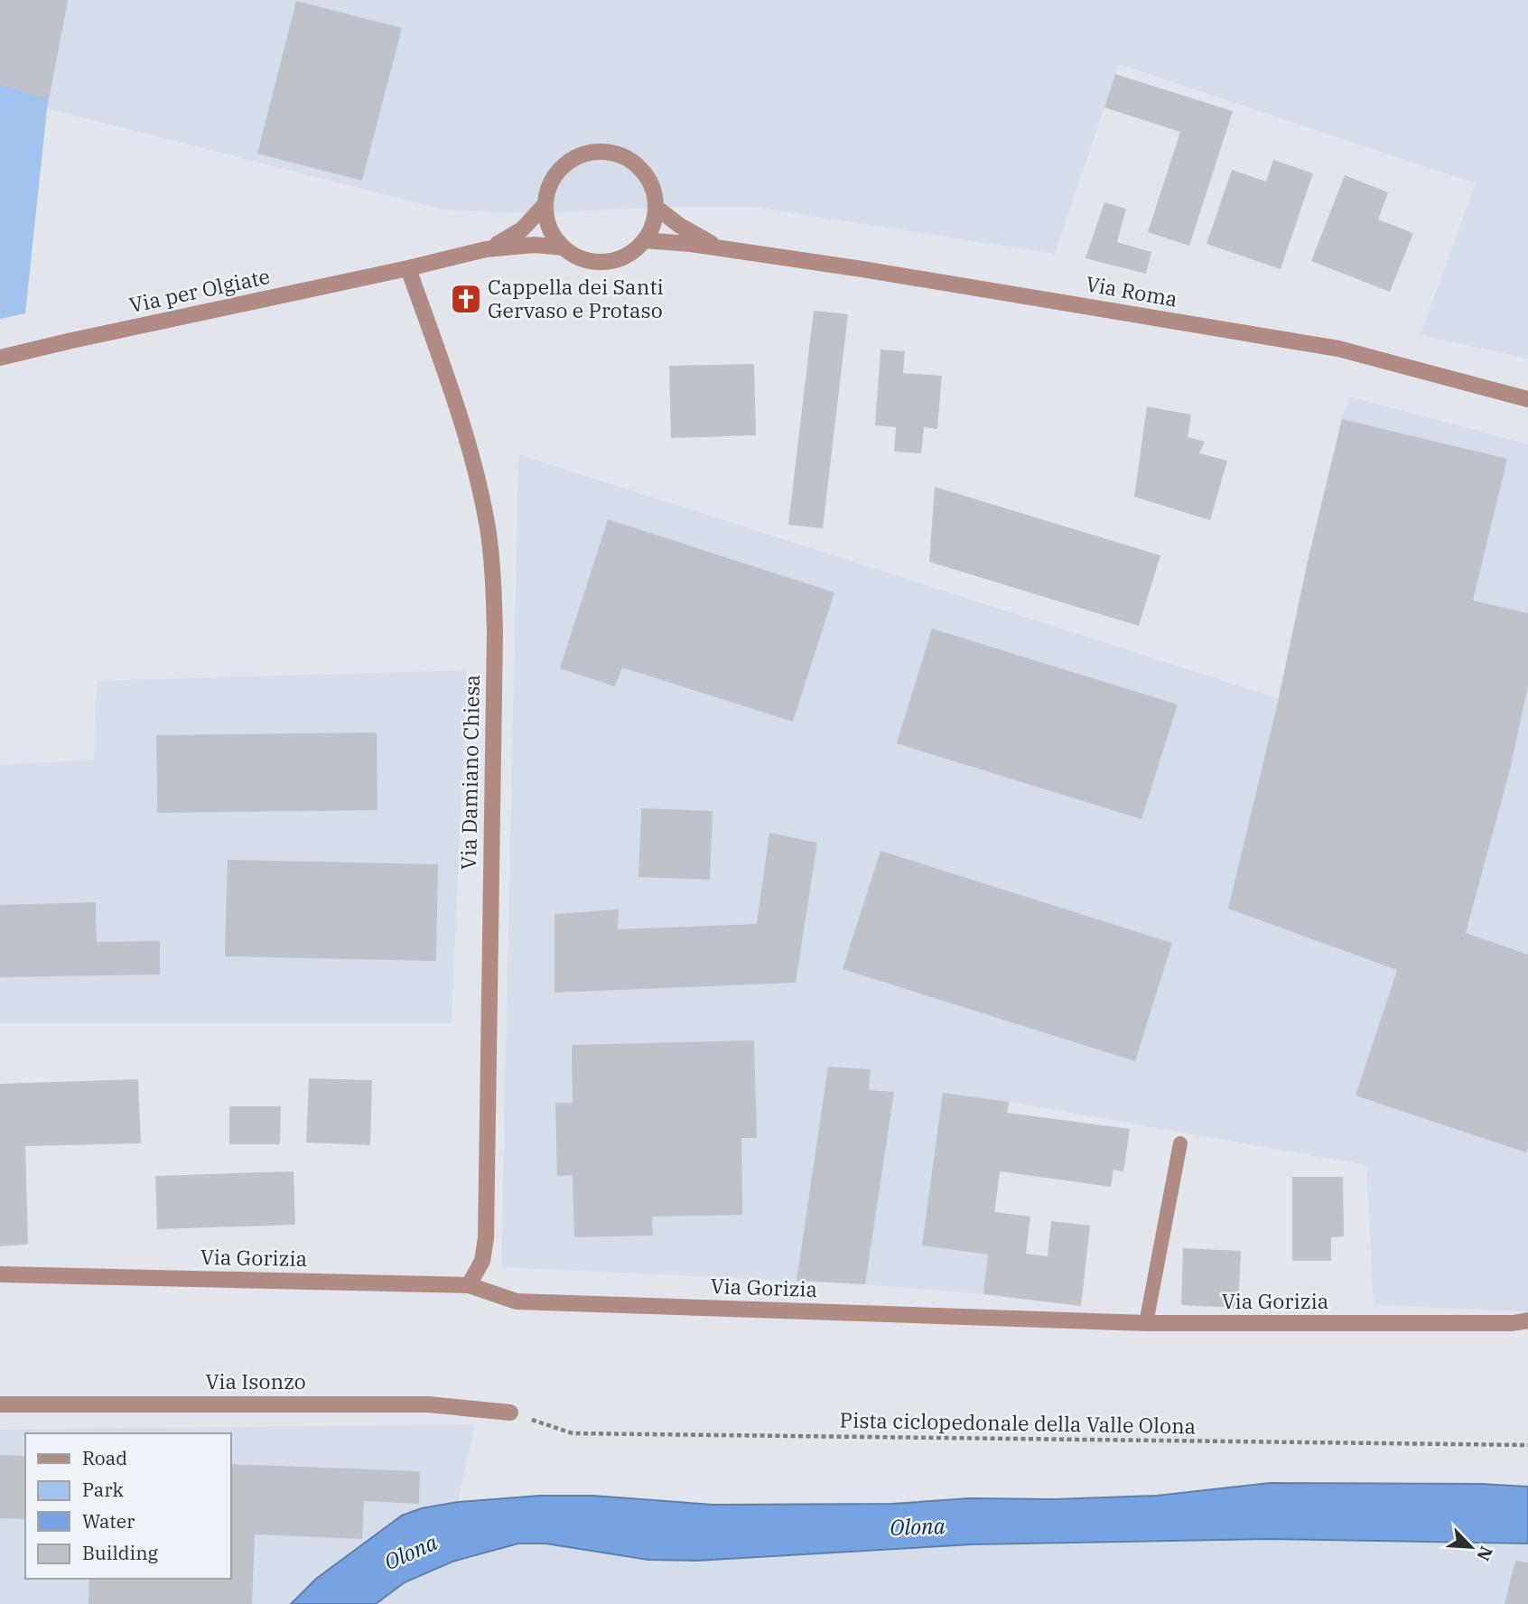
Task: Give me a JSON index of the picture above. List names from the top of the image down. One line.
{"streets":{"street":["Via per Olgiate","Via Roma","Via Damiano Chiesa","Via Gorizia","Via Isonzo"],"path":["Pista ciclopedonale della Valle Olona"]},"crossings":[["Via per Olgiate","Via Damiano Chiesa"],["Via Damiano Chiesa","Via Gorizia"],["Via Isonzo","Pista ciclopedonale della Valle Olona"]],"water":["Olona"],"places":{"church":["Cappella dei Santi Gervaso e Protaso"]},"legend":["Road","Park","Water","Building"],"north":"bottom right"}
